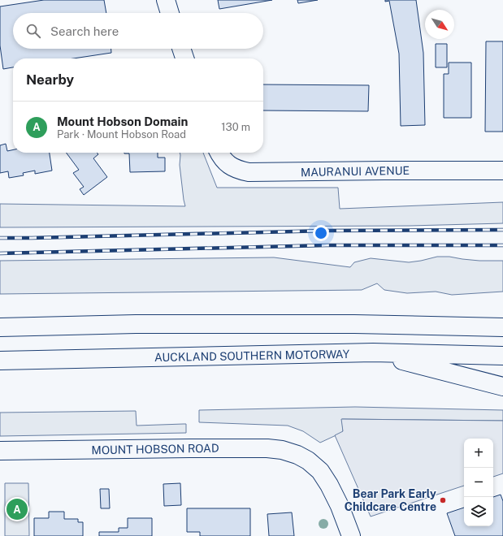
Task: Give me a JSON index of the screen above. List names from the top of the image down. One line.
{"streets":{"main road":["MAURANUI AVENUE","AUCKLAND SOUTHERN MOTORWAY","MOUNT HOBSON ROAD"]},"places":["Bear Park Early Childcare Centre"],"north":"bottom right","page":{"search":"Search here","heading":"Nearby","list":[{"mark":"A","name":"Mount Hobson Domain","note":"Park · Mount Hobson Road","value":"130 m"}],"map_buttons":["+","−"],"pins":"A"}}
